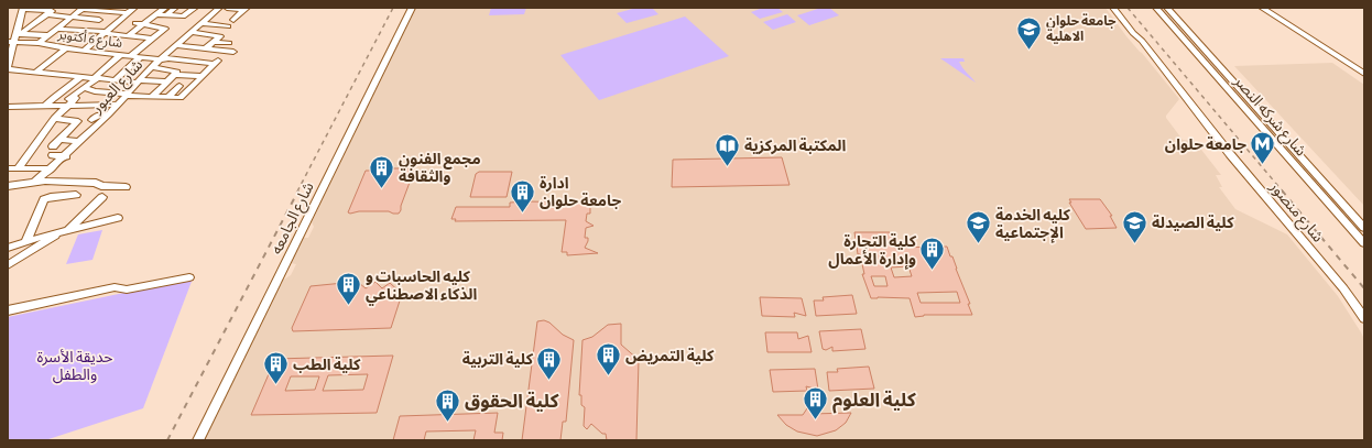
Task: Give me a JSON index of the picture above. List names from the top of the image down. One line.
{"streets":{"street":["شارع 6 أكتوبر","شارع العبور","شارع شركه النصر","شارع منصور","شارع الجامعه"]},"crossings":[["شارع 6 أكتوبر","شارع العبور"]],"parks":["حديقة الأسرة والطفل"],"places":{"school or university":["جامعة حلوان الاهلية","كلية الصيدلة","كليه الخدمة الإجتماعية"],"metro station":["جامعة حلوان"],"library":["المكتبة المركزية"],"building":["مجمع الفنون والثقافة","ادارة جامعة حلوان","كلية التجارة وإدارة الأعمال","كليه الحاسبات و الذكاء الاصطناعي","كلية التمريض","كلية التربية","كلية الطب","كلية العلوم","كلية الحقوق"]}}
